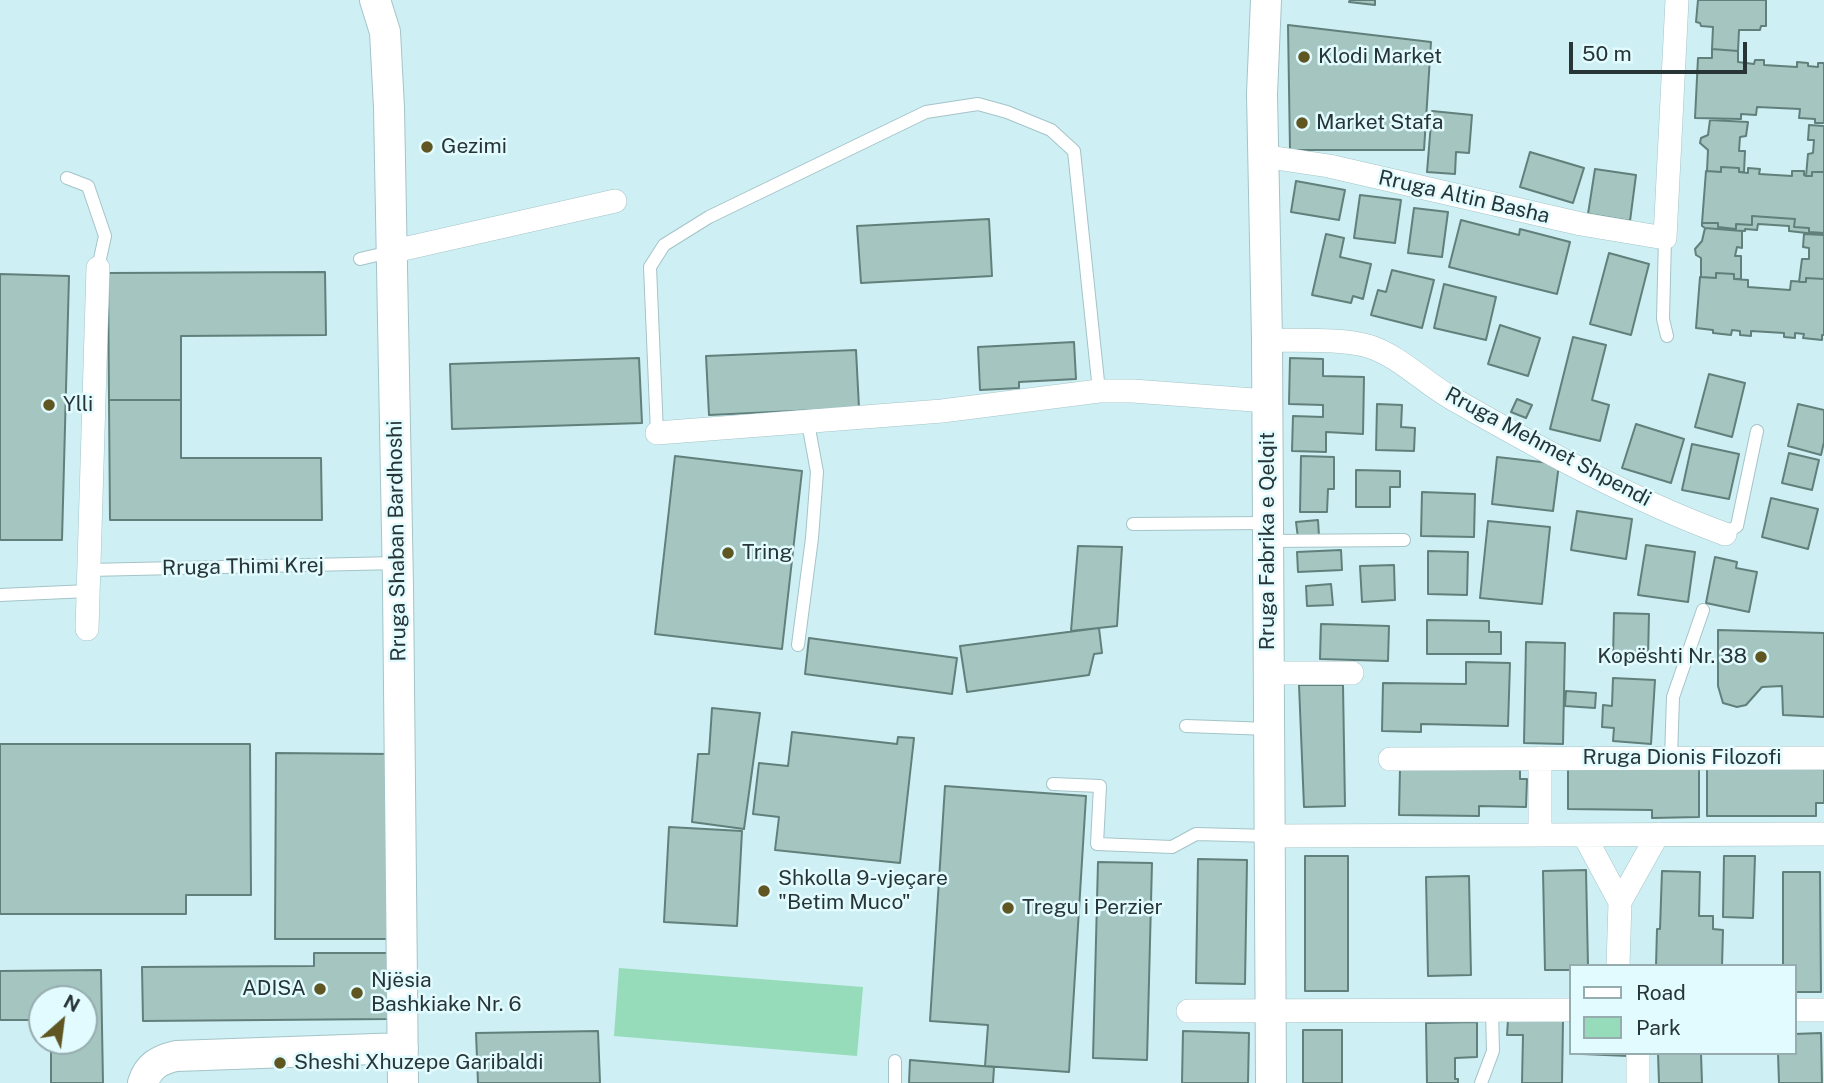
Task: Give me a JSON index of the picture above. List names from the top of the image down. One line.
{"streets":{"street":["Rruga Altin Basha","Rruga Mehmet Shpendi","Rruga Shaban Bardhoshi","Rruga Fabrika e Qelqit","Rruga Dionis Filozofi"],"lane":["Rruga Thimi Krej"]},"crossings":[["Rruga Altin Basha","Rruga Fabrika e Qelqit"],["Rruga Mehmet Shpendi","Rruga Fabrika e Qelqit"],["Rruga Shaban Bardhoshi","Rruga Thimi Krej"]],"places":["Klodi Market","Market Stafa","Gezimi","Ylli","Tring","Kopështi Nr. 38","Shkolla 9-vjeçare \"Betim Muco\"","Tregu i Perzier","ADISA","Njësia Bashkiake Nr. 6","Sheshi Xhuzepe Garibaldi"],"legend":["Road","Park"],"scale_bar":"50 m","north":"top right"}
